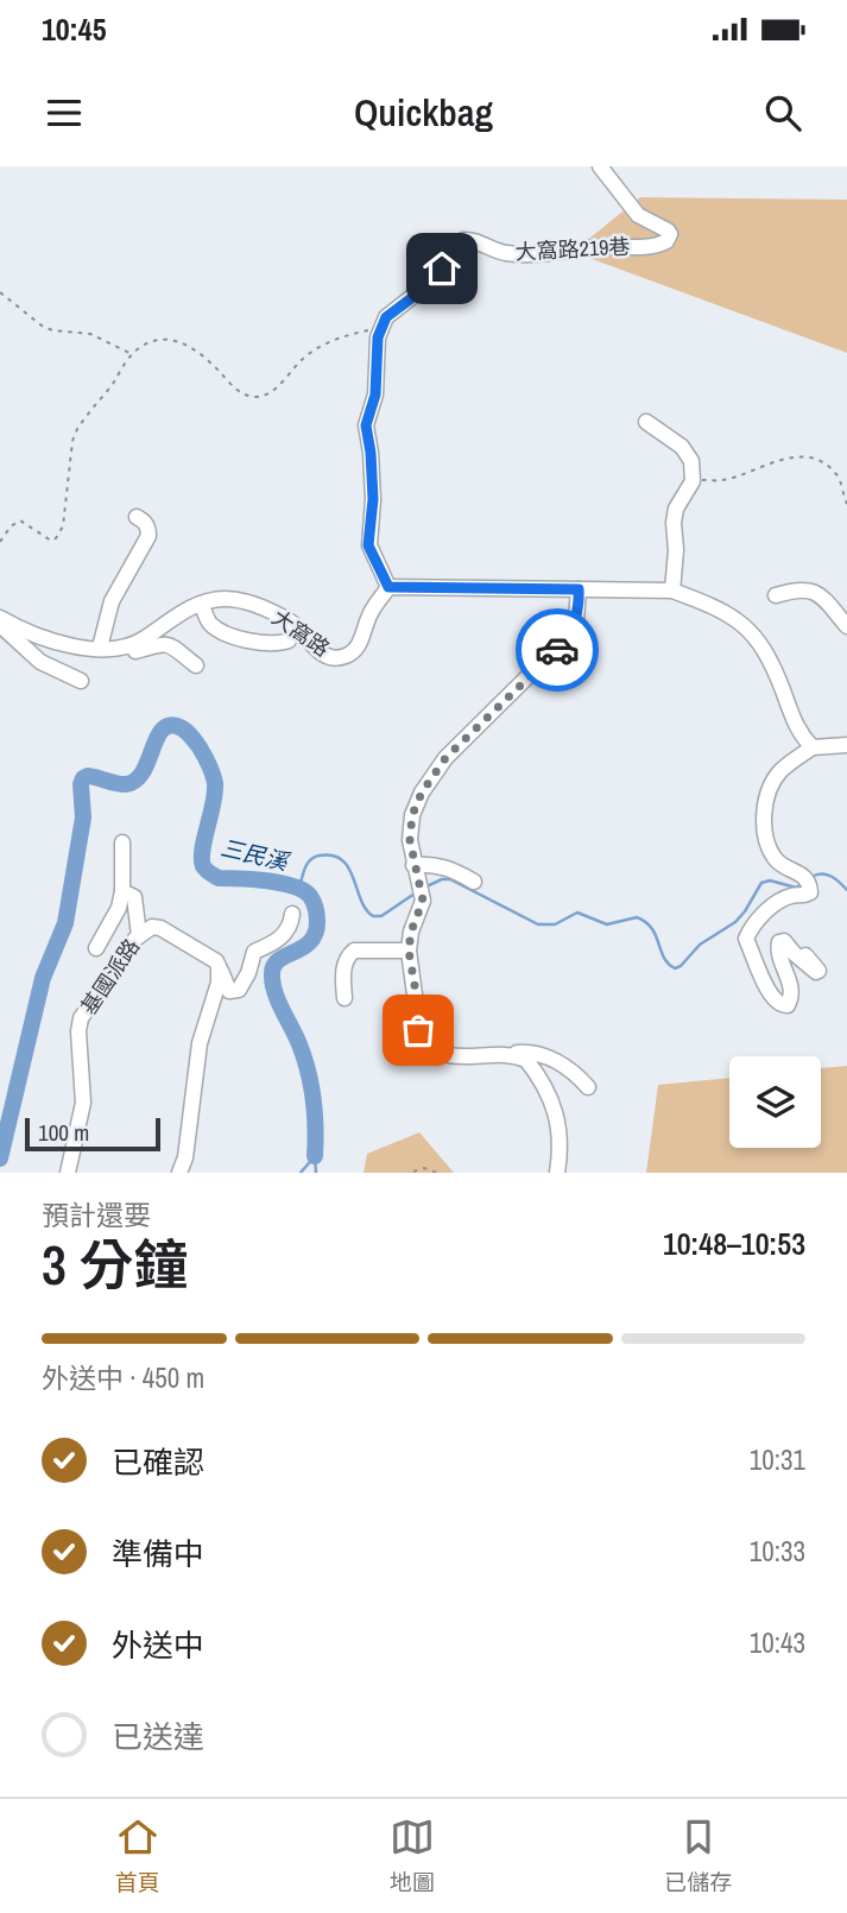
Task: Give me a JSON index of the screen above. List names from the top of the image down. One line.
{"streets":{"street":["大窩路219巷","大窩路","基國派路"]},"water":["三民溪"],"scale_bar":"100 m","page":{"status":"10:45","header":"Quickbag","scale":"100 m","heading":["3 分鐘","預計還要","10:48–10:53"],"bar":"外送中 · 450 m","list":[["已確認","10:31"],["準備中","10:33"],["外送中","10:43"],"已送達"],"tabs":["首頁","地圖","已儲存"]}}
